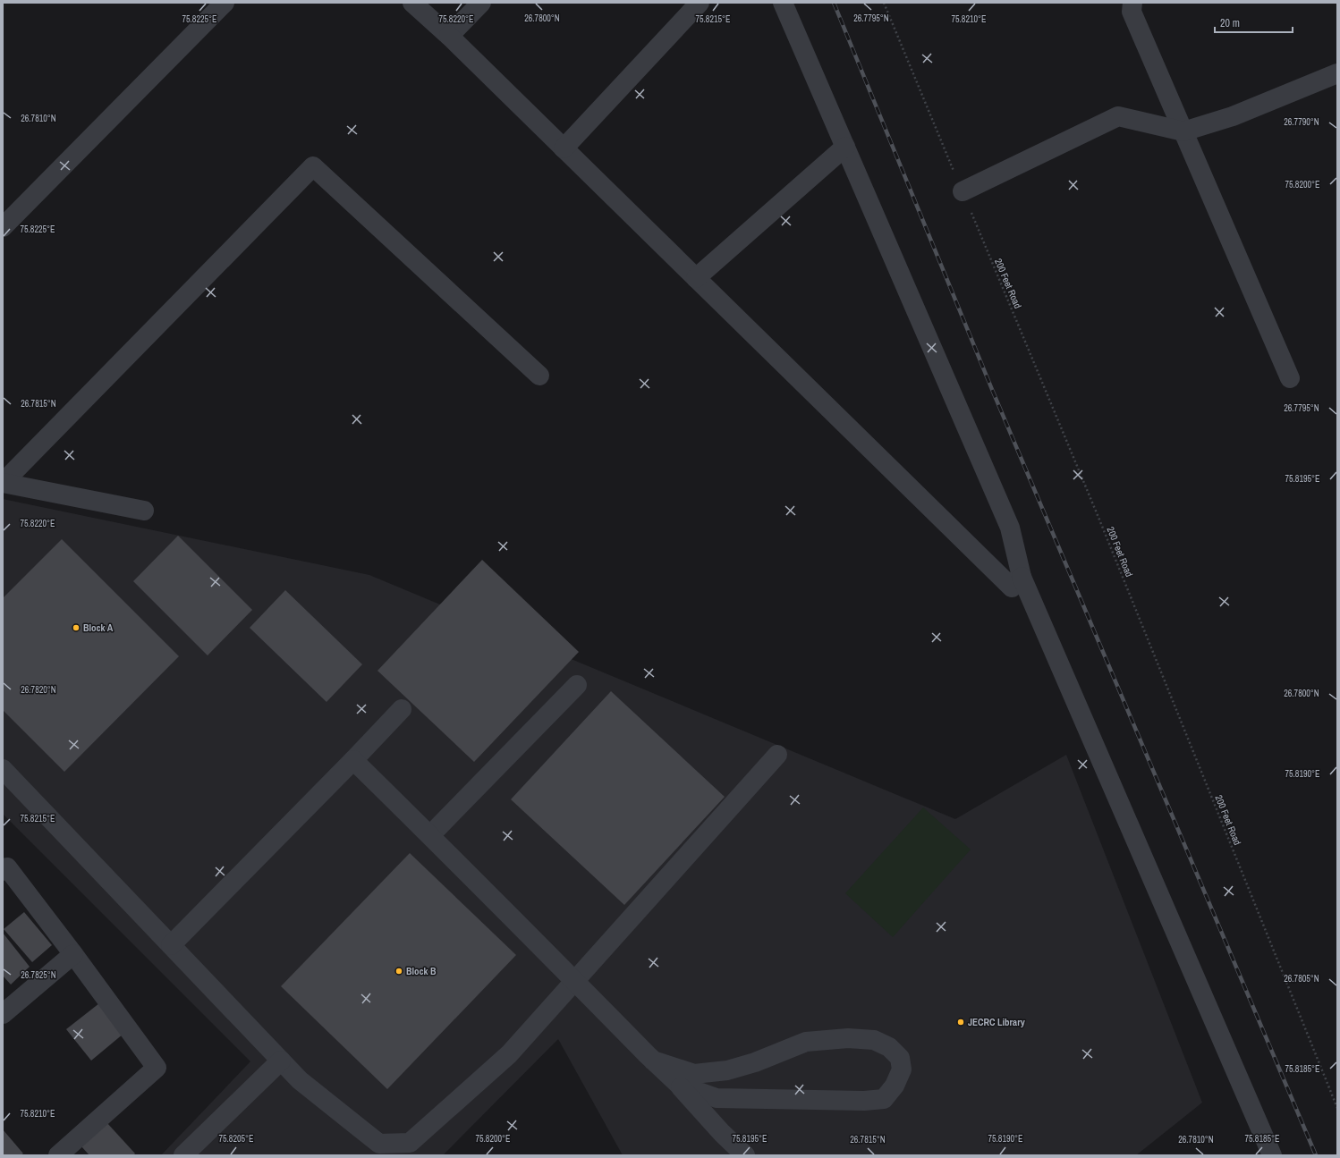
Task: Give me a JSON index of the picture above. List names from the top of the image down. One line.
{"streets":{"path":["200 Feet Road"]},"places":["Block A","Block B","JECRC Library"],"scale_bar":"20 m","coordinates":["26.7800°N","26.7795°N","75.8225°E","75.8220°E","75.8215°E","75.8210°E","26.7810°N","26.7790°N","75.8200°E","26.7815°N","75.8195°E","26.7820°N","75.8190°E","26.7825°N","26.7805°N","75.8185°E","75.8205°E"]}
